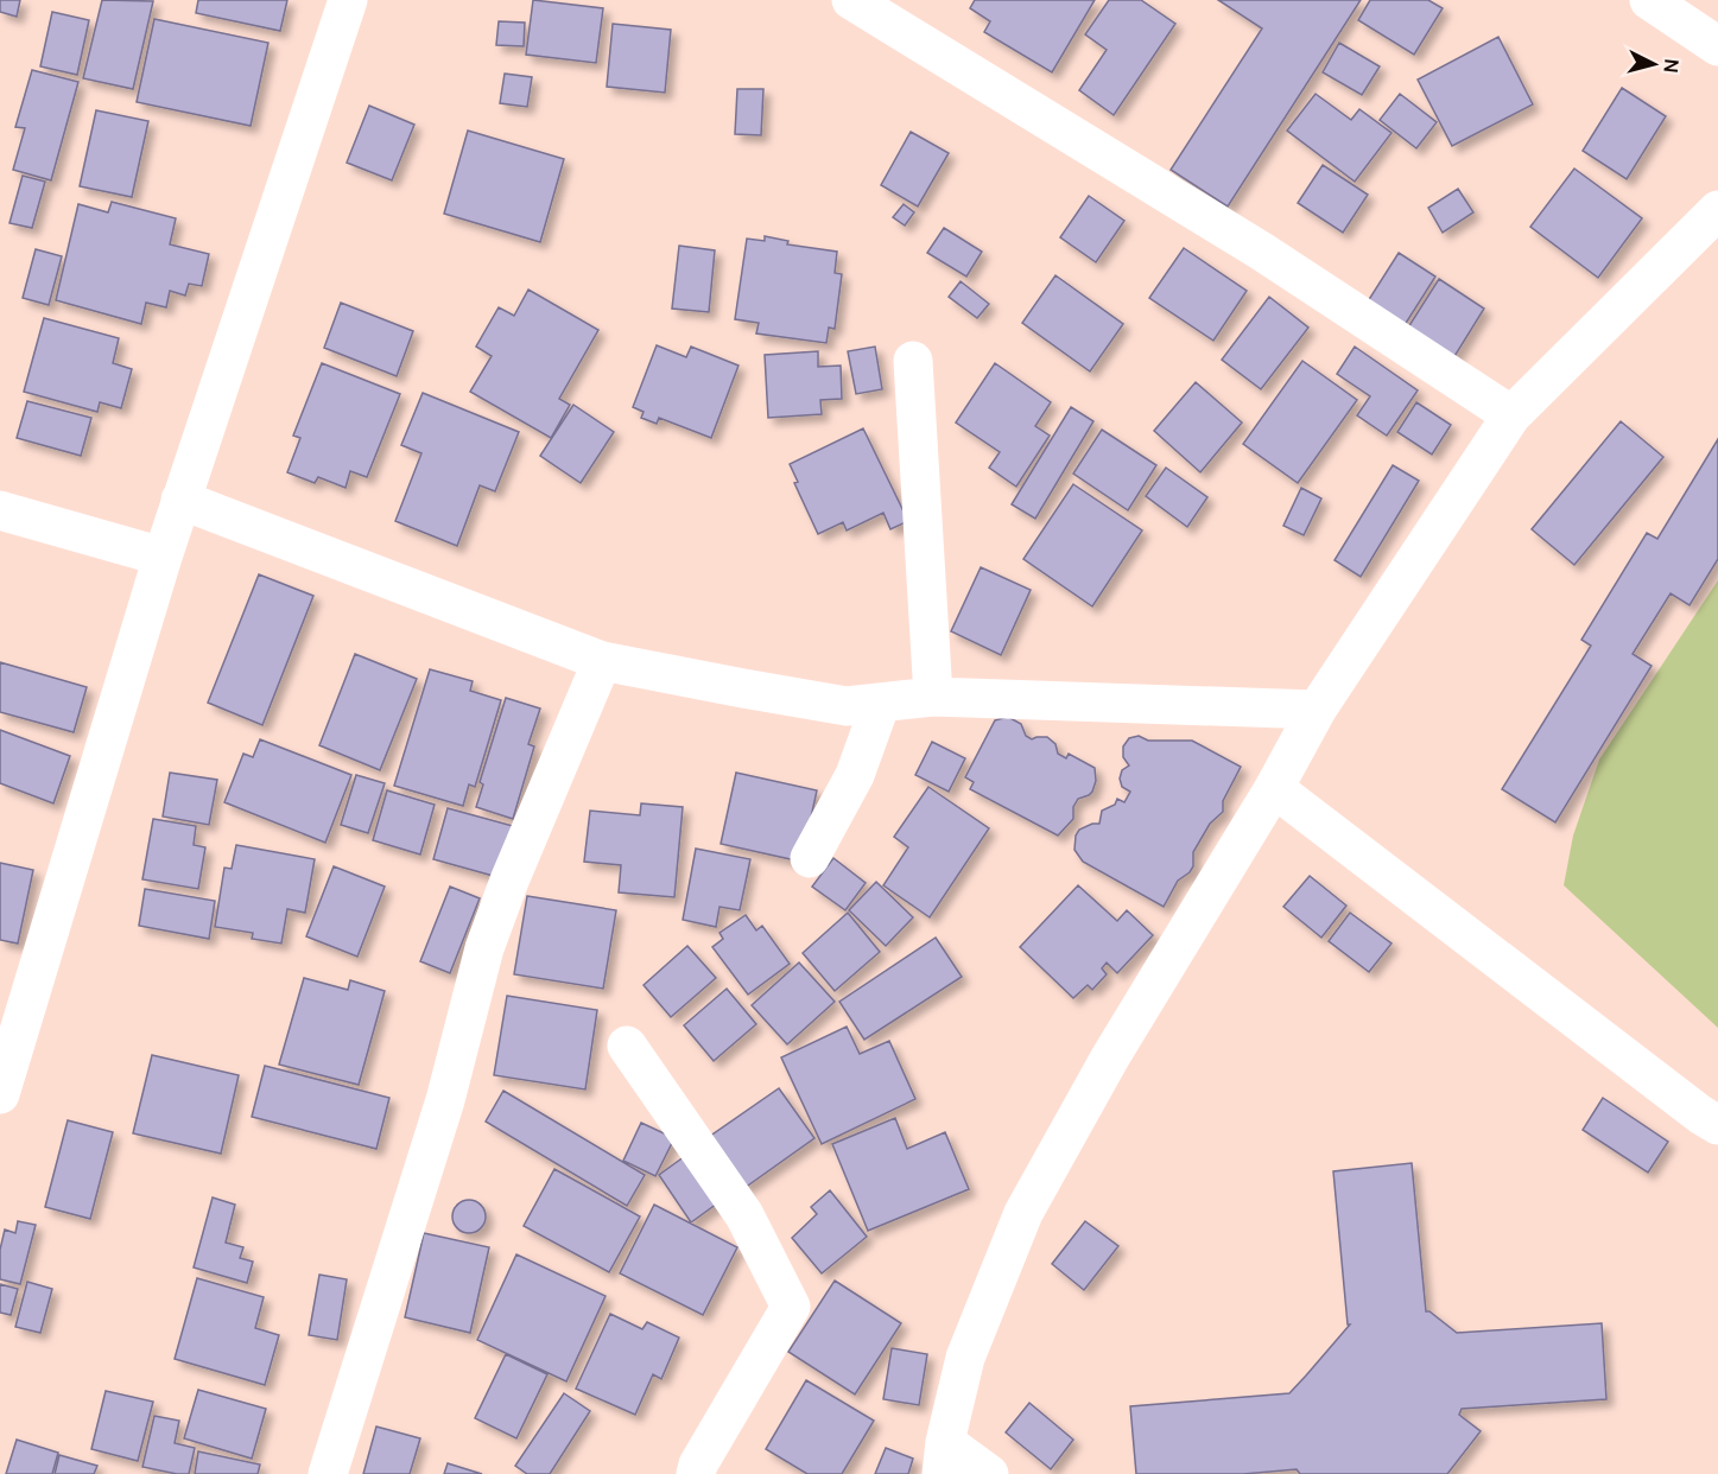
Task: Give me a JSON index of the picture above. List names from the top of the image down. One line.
{"north":"right"}
